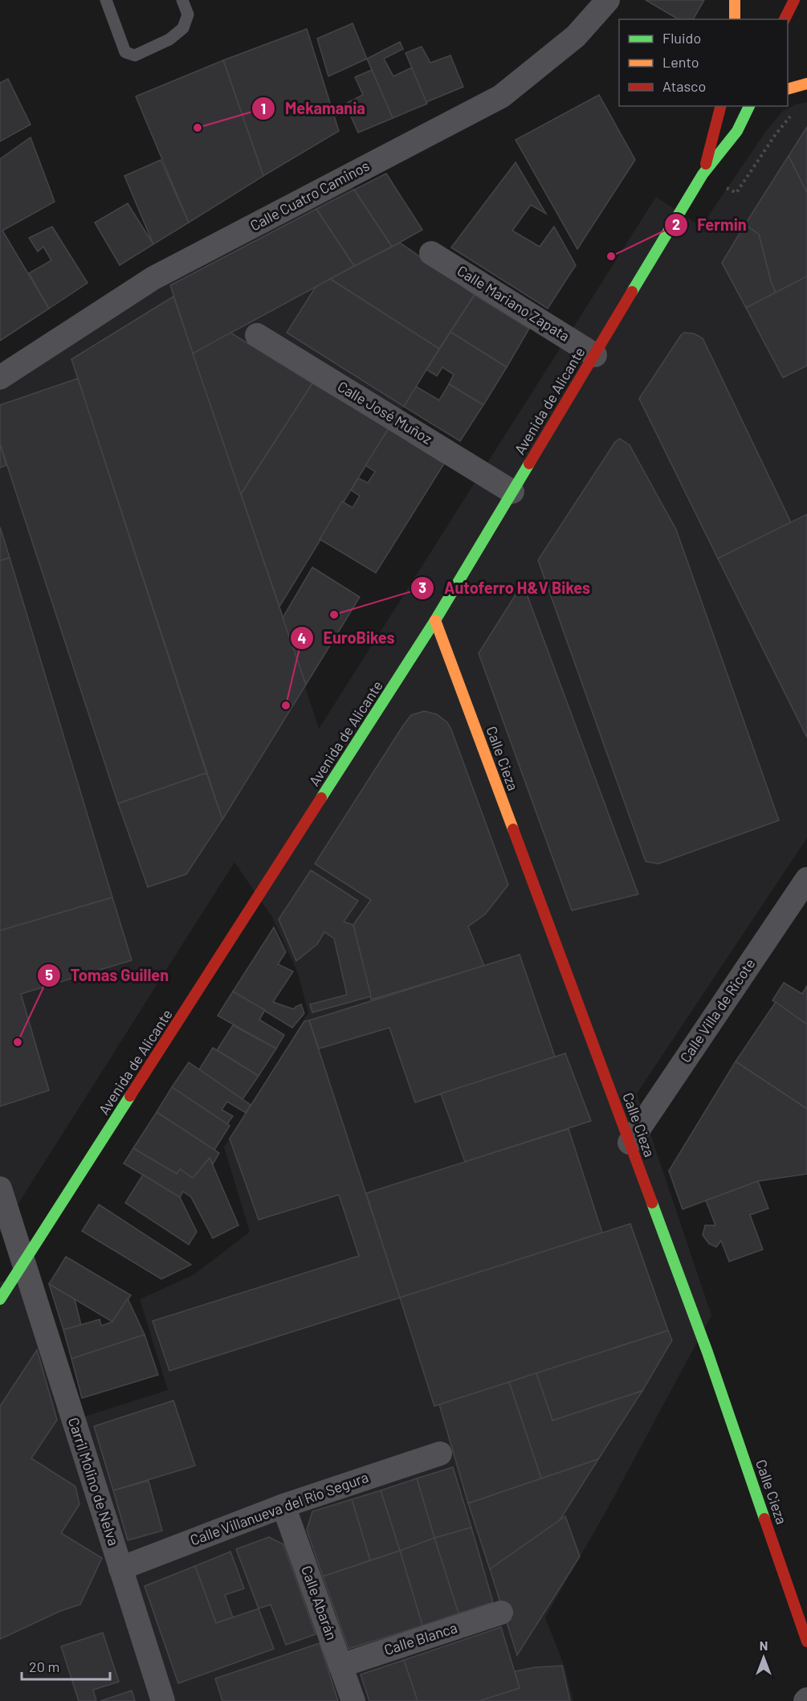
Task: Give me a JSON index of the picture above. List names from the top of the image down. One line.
{"streets":{"main road":["Avenida de Alicante","Calle Cieza"],"street":["Calle Cuatro Caminos","Calle Mariano Zapata","Calle José Muñoz","Calle Villa de Ricote","Carril Molino de Nelva","Calle Villanueva del Río Segura","Calle Abarán","Calle Blanca"]},"crossings":[["Calle Mariano Zapata","Avenida de Alicante"],["Avenida de Alicante","Calle José Muñoz"],["Avenida de Alicante","Calle Cieza"],["Avenida de Alicante","Carril Molino de Nelva"],["Calle Cieza","Calle Villa de Ricote"],["Carril Molino de Nelva","Calle Villanueva del Río Segura"],["Calle Villanueva del Río Segura","Calle Abarán"],["Calle Abarán","Calle Blanca"]],"places":["Mekamania","Fermin","Autoferro H&V Bikes","EuroBikes","Tomas Guillen"],"legend":["Fluido","Lento","Atasco"],"scale_bar":"20 m","north":"top"}
